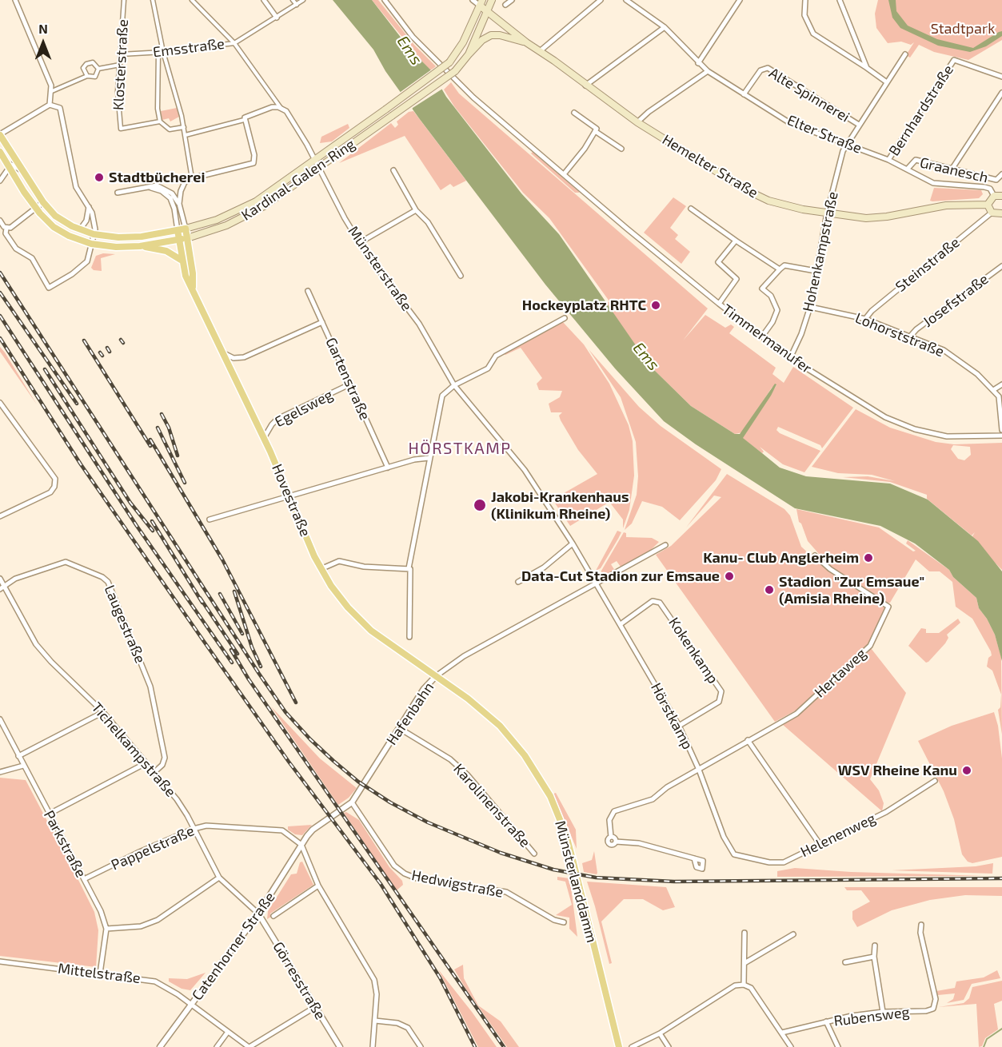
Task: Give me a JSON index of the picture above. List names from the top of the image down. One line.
{"streets":{"main road":["Hemelter Straße","Kardinal-Galen-Ring","Hovestraße","Münsterlanddamm"],"street":["Emsstraße","Klosterstraße","Alte Spinnerei","Bernhardstraße","Elter Straße","Graanesch","Hohenkampstraße","Steinstraße","Münsterstraße","Josefstraße","Lohorststraße","Timmermanufer","Gartenstraße","Egelsweg","Laugestraße","Kokenkamp","Hertaweg","Hafenbahn","Hörstkamp","Tichelkampstraße","Karolinenstraße","Helenenweg","Parkstraße","Pappelstraße","Hedwigstraße","Catenhorner Straße","Mittelstraße","Görresstraße","Rubensweg"]},"crossings":[["Emsstraße","Klosterstraße"],["Emsstraße","Münsterstraße"],["Alte Spinnerei","Elter Straße"],["Alte Spinnerei","Hohenkampstraße"],["Bernhardstraße","Elter Straße"],["Elter Straße","Graanesch"],["Elter Straße","Hohenkampstraße"],["Hemelter Straße","Kardinal-Galen-Ring"],["Hemelter Straße","Hohenkampstraße"],["Kardinal-Galen-Ring","Münsterstraße"],["Kardinal-Galen-Ring","Hovestraße"],["Hohenkampstraße","Lohorststraße"],["Hohenkampstraße","Timmermanufer"],["Steinstraße","Lohorststraße"],["Münsterstraße","Hörstkamp"],["Josefstraße","Lohorststraße"],["Gartenstraße","Egelsweg"],["Egelsweg","Hovestraße"],["Hovestraße","Hafenbahn"],["Hovestraße","Münsterlanddamm"],["Laugestraße","Tichelkampstraße"],["Kokenkamp","Hörstkamp"],["Hertaweg","Hörstkamp"],["Hafenbahn","Hörstkamp"],["Hafenbahn","Karolinenstraße"],["Hafenbahn","Pappelstraße"],["Hafenbahn","Münsterlanddamm"],["Hafenbahn","Hedwigstraße"],["Hafenbahn","Catenhorner Straße"],["Hörstkamp","Helenenweg"],["Tichelkampstraße","Pappelstraße"],["Tichelkampstraße","Catenhorner Straße"],["Tichelkampstraße","Görresstraße"],["Parkstraße","Pappelstraße"],["Parkstraße","Mittelstraße"],["Pappelstraße","Catenhorner Straße"],["Catenhorner Straße","Mittelstraße"],["Catenhorner Straße","Görresstraße"]],"districts":["HÖRSTKAMP"],"water":["Ems"],"parks":["Stadtpark"],"places":["Stadtbücherei","Hockeyplatz RHTC","Jakobi-Krankenhaus (Klinikum Rheine)","Kanu- Club Anglerheim","Data-Cut Stadion zur Emsaue","Stadion \"Zur Emsaue\" (Amisia Rheine)","WSV Rheine Kanu"],"north":"top"}
